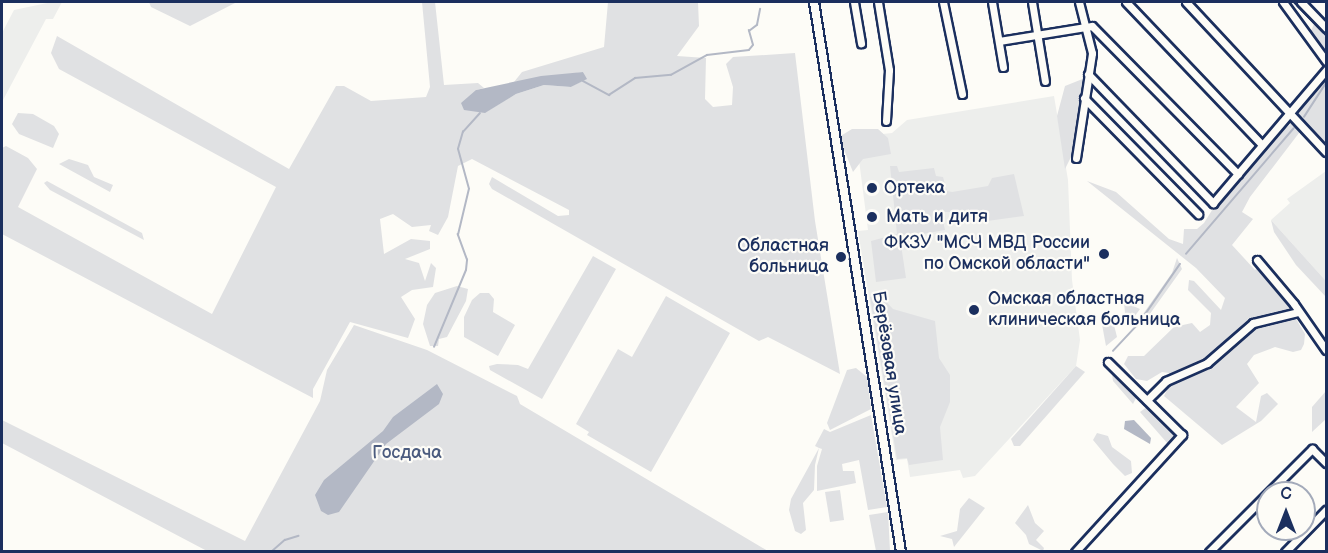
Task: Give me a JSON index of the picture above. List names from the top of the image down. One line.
{"streets":{"main road":["Берёзовая улица"]},"parks":["Госдача"],"places":["Ортека","Мать и дитя","ФКЗУ \"МСЧ МВД России по Омской области\"","Областная больница","Омская областная клиническая больница"],"north":"top"}
